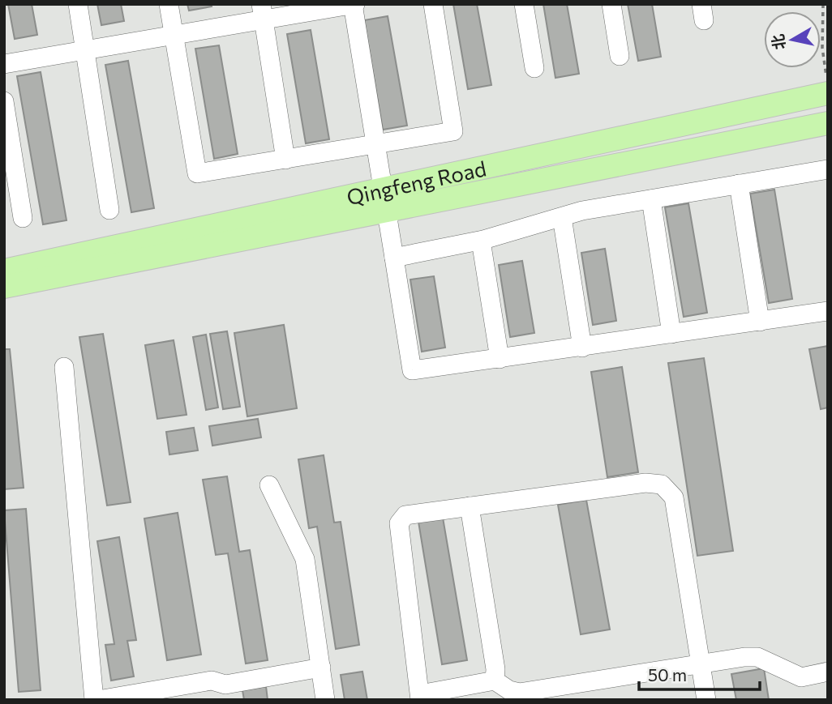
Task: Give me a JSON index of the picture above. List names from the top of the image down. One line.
{"streets":{"main road":["Qingfeng Road"]},"scale_bar":"50 m","north":"left"}
